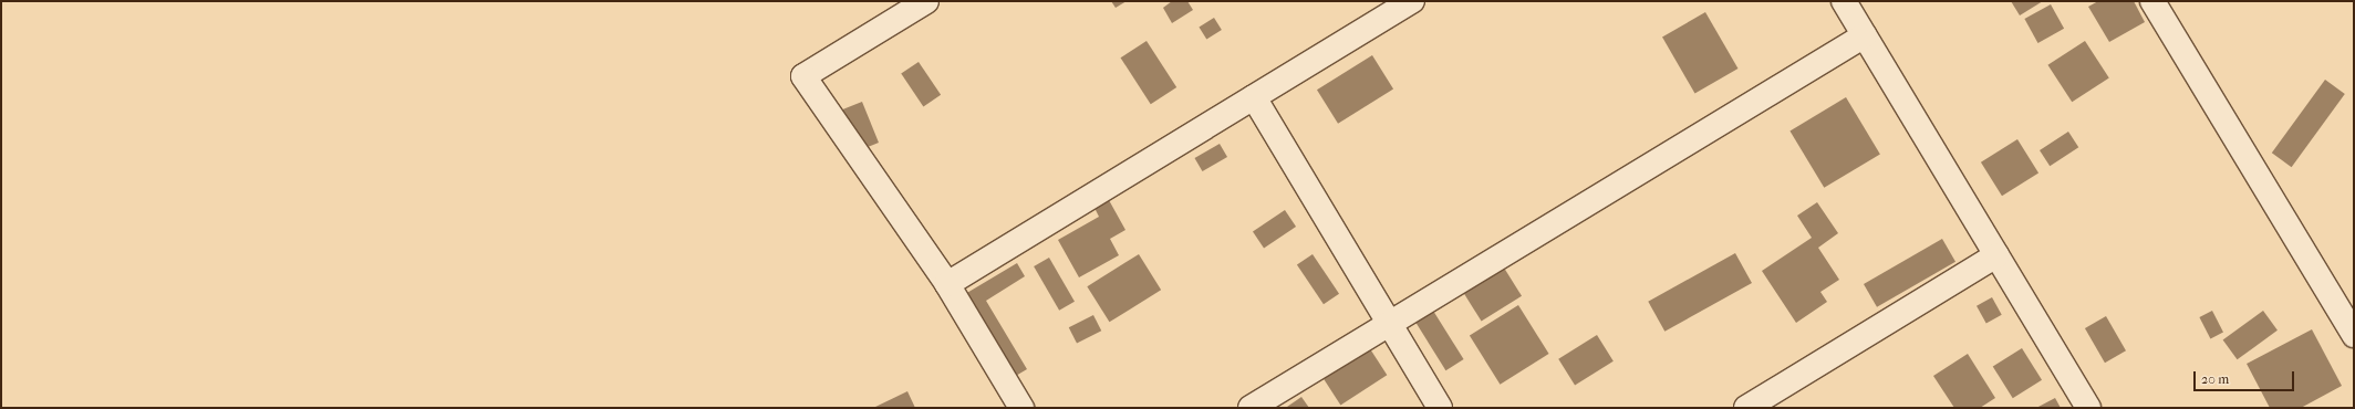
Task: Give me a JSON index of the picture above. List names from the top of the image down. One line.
{"scale_bar":"20 m"}
